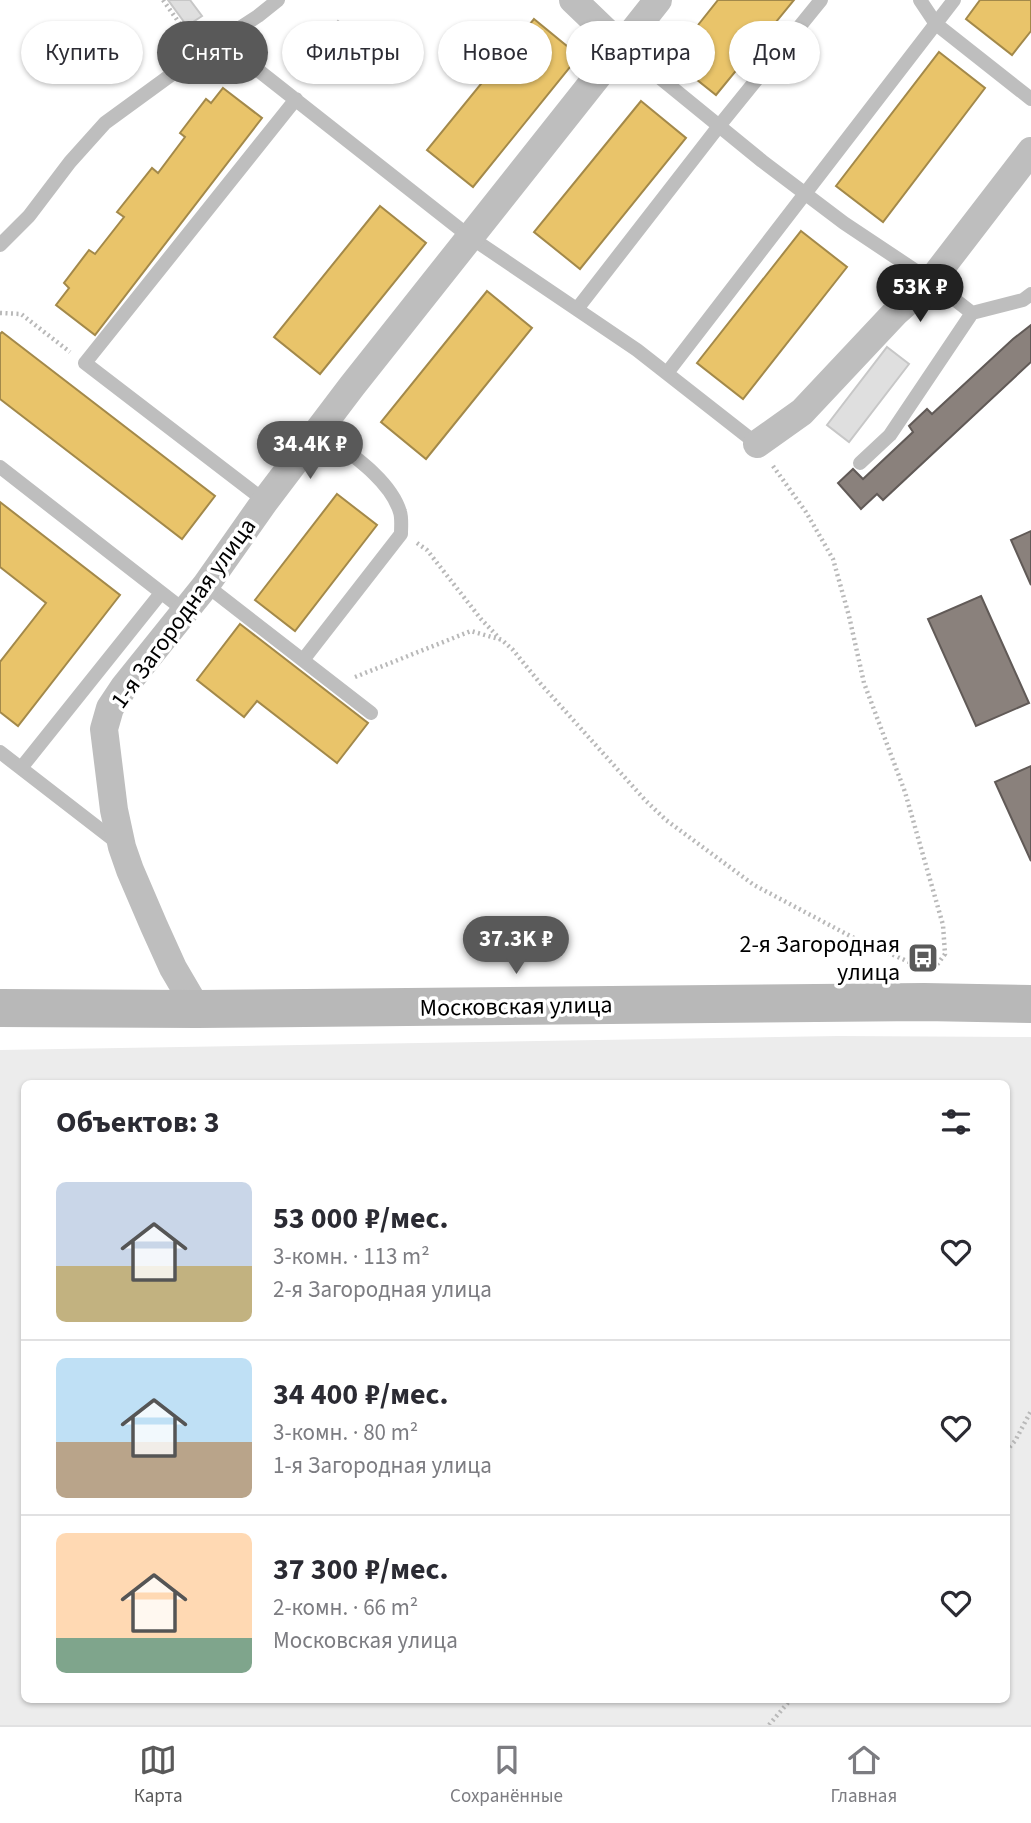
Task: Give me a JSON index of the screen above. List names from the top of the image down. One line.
{"streets":{"main road":["Московская улица"],"street":["1-я Загородная улица"]},"crossings":[["1-я Загородная улица","Московская улица"]],"places":{"bus stop":["2-я Загородная улица"]},"page":{"chip":["Купить","Снять","Фильтры","Новое","Квартира","Дом"],"price":["53K ₽","34.4K ₽","37.3K ₽"],"heading":"Объектов: 3","list":[{"name":"53 000 ₽/мес.","note":"3-комн. · 113 m² · 2-я Загородная улица"},{"name":"34 400 ₽/мес.","note":"3-комн. · 80 m² · 1-я Загородная улица"},{"name":"37 300 ₽/мес.","note":"2-комн. · 66 m² · Московская улица"}],"tabs":["Карта","Сохранённые","Главная"]}}
